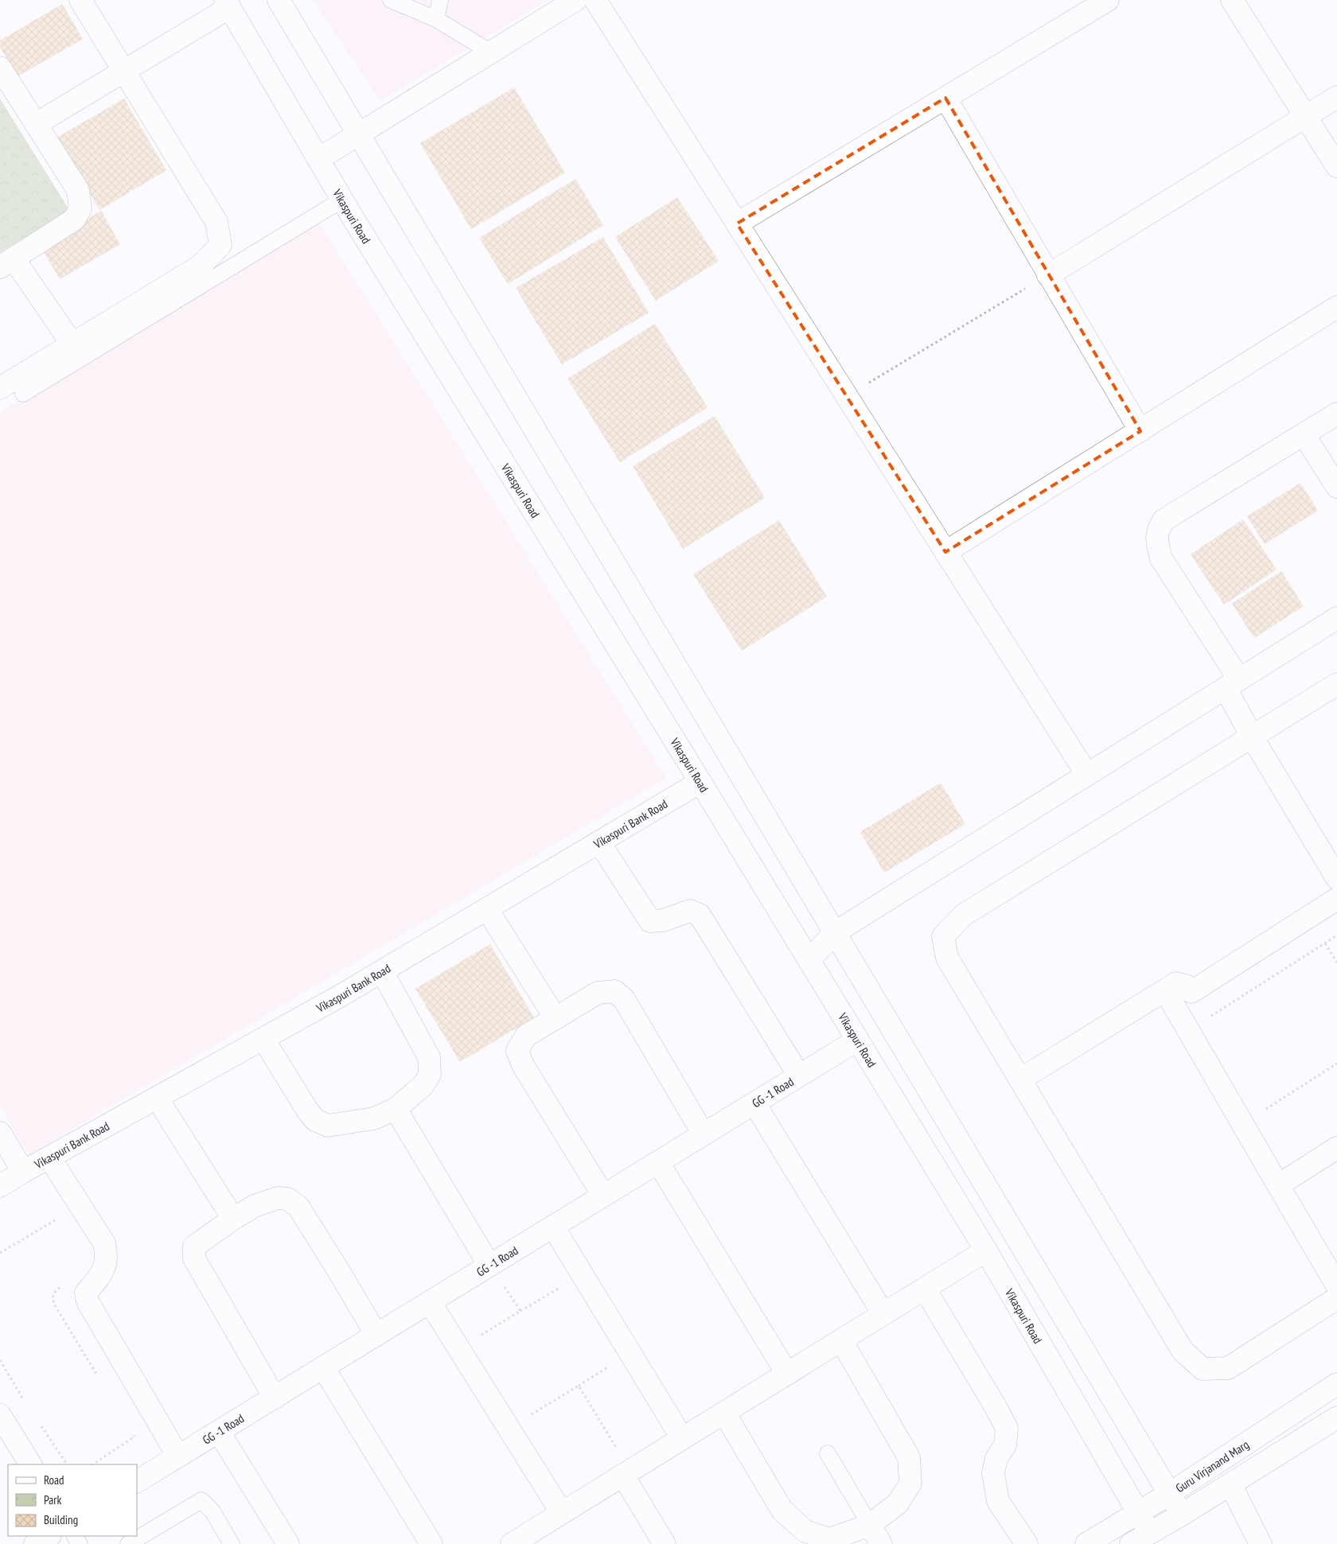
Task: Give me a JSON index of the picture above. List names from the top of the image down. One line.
{"streets":{"street":["Vikaspuri Road","Vikaspuri Bank Road","GG -1 Road","Guru Virjanand Marg"]},"crossings":[["Vikaspuri Road","Vikaspuri Bank Road"],["Vikaspuri Road","GG -1 Road"],["Vikaspuri Road","Guru Virjanand Marg"]],"legend":["Road","Park","Building"]}
